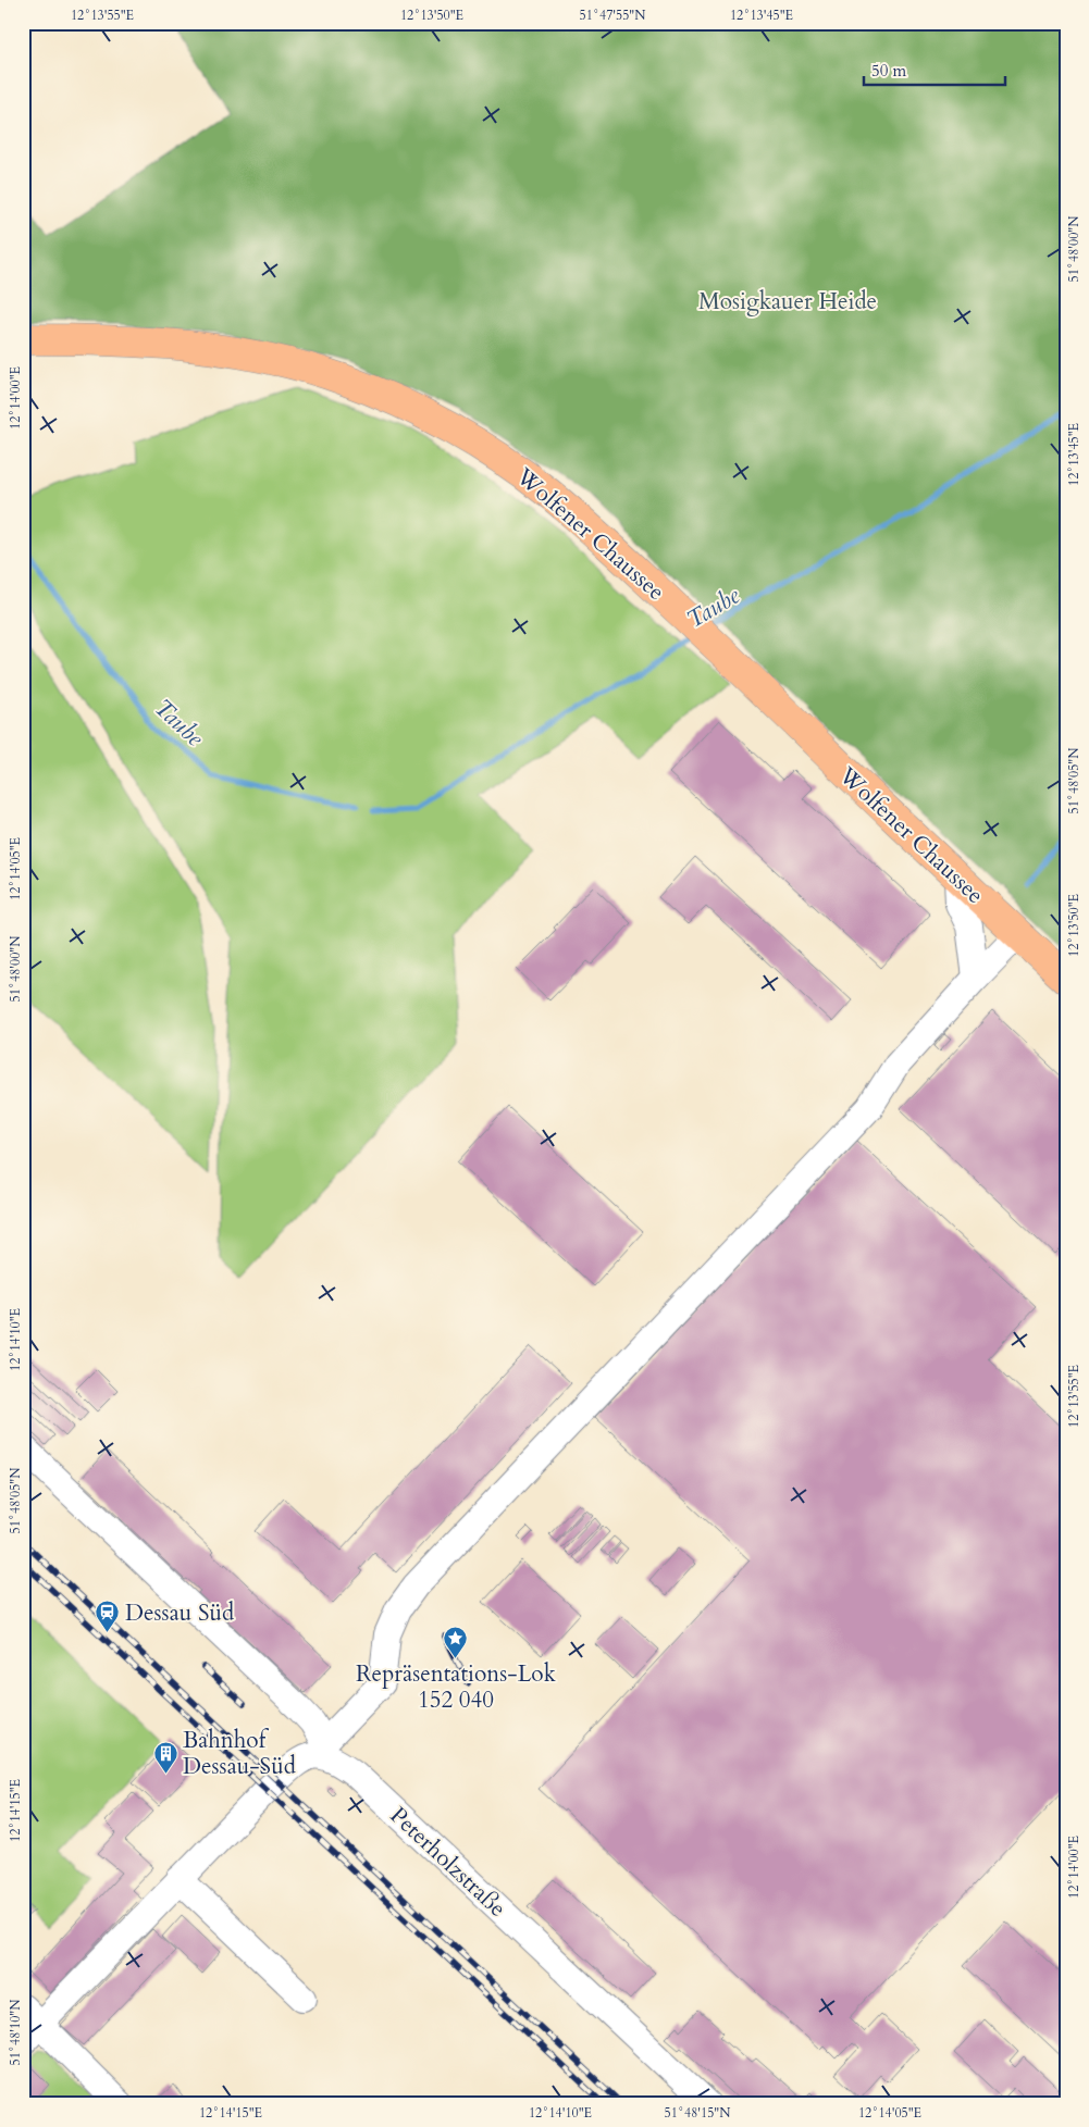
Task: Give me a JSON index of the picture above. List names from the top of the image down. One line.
{"streets":{"main road":["Wolfener Chaussee"],"street":["Peterholzstraße"]},"water":["Taube"],"parks":["Mosigkauer Heide"],"places":{"station":["Dessau Süd"],"place":["Repräsentations-Lok 152 040"],"building":["Bahnhof Dessau-Süd"]},"scale_bar":"50 m","coordinates":["12°13'55\"E","12°13'50\"E","51°47'55\"N","12°13'45\"E","51°48'00\"N","12°14'00\"E","51°48'05\"N","12°14'05\"E","12°14'10\"E","12°14'15\"E","51°48'10\"N","51°48'15\"N"]}
